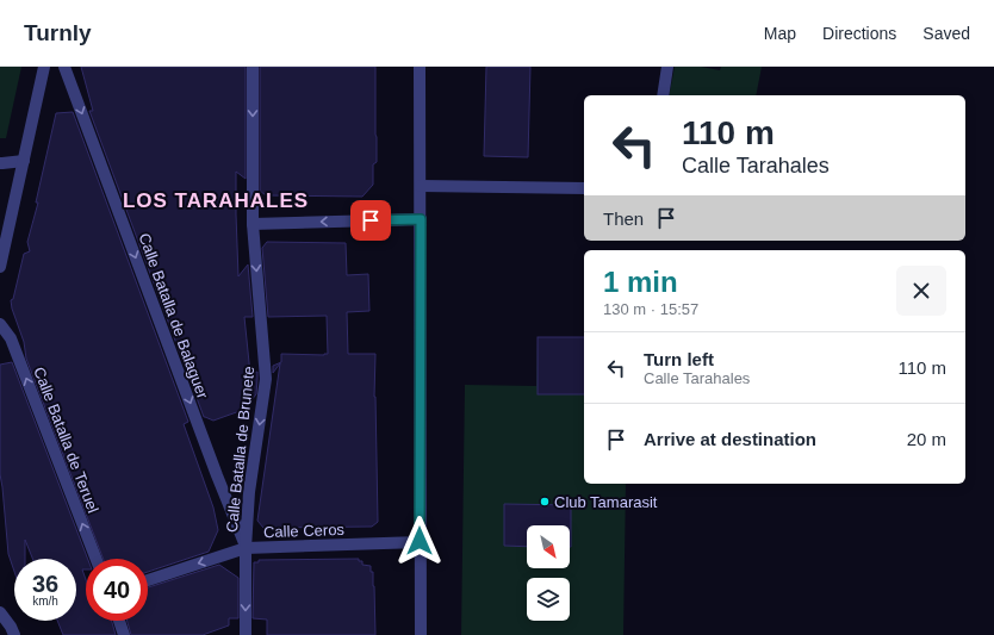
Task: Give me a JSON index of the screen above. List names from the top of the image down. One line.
{"streets":{"street":["Calle Batalla de Balaguer","Calle Batalla de Teruel","Calle Batalla de Brunete","Calle Ceros"]},"crossings":[["Calle Batalla de Balaguer","Calle Batalla de Brunete"],["Calle Batalla de Balaguer","Calle Ceros"],["Calle Batalla de Brunete","Calle Ceros"]],"one_way":["Calle Batalla de Balaguer","Calle Batalla de Teruel","Calle Batalla de Brunete","Calle Ceros"],"districts":["LOS TARAHALES"],"places":["Club Tamarasit"],"north":"bottom right","page":{"header":"Turnly","nav":["Map","Directions","Saved"],"turn":["110 m","Calle Tarahales"],"then":"Then","heading":["1 min","130 m · 15:57"],"list":[{"name":"Turn left","note":"Calle Tarahales","value":"110 m"},{"name":"Arrive at destination","value":"20 m"}],"speed":"36 km/h","limit":"40"}}
